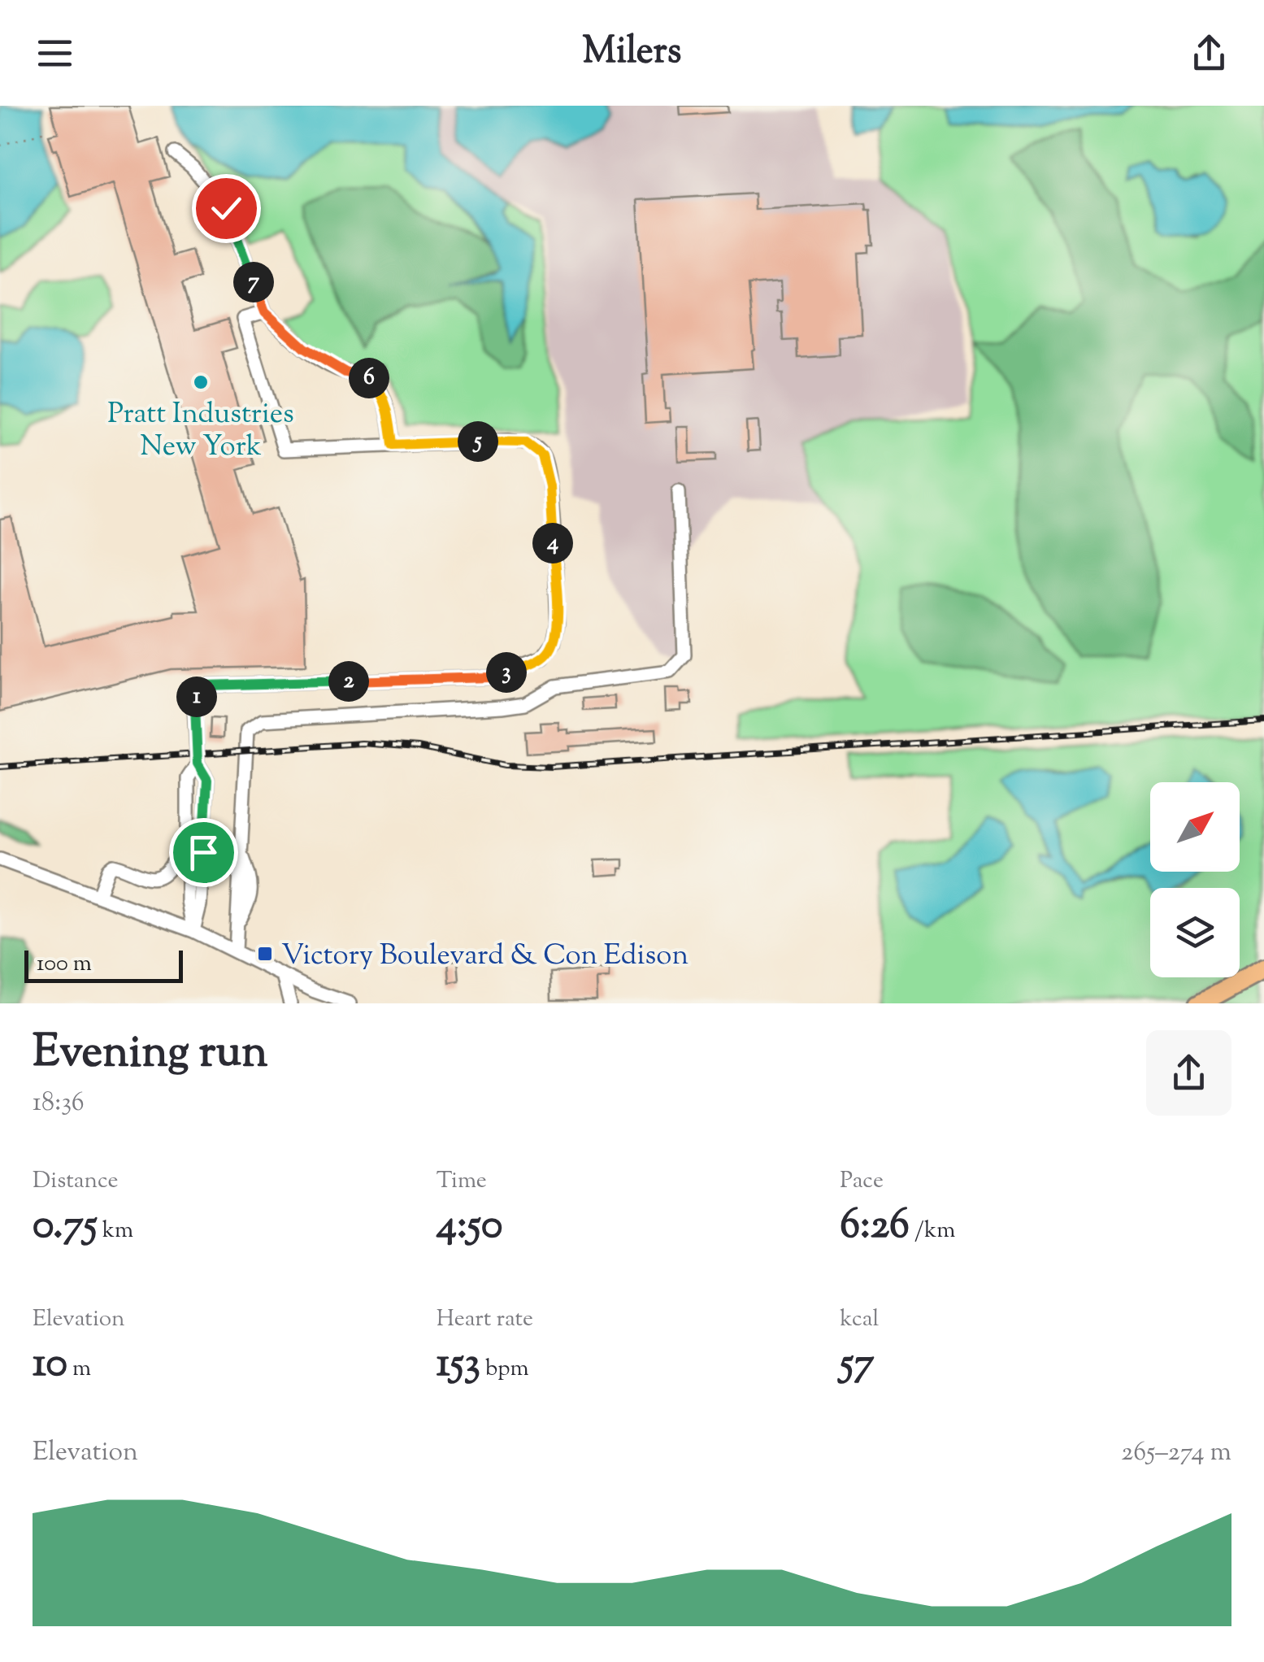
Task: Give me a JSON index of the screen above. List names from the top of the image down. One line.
{"places":{"other":["Pratt Industries New York"],"transit":["Victory Boulevard & Con Edison"]},"scale_bar":"100 m","north":"top right","page":{"header":"Milers","pins":["7","6","5","4","3","2","1"],"scale":"100 m","heading":["Evening run","18:36"],"stats":[["Distance","0.75 km"],["Time","4:50"],["Pace","6:26 /km"],["Elevation","10 m"],["Heart rate","153 bpm"],["kcal","57"]],"chart":["Elevation","265–274 m"]}}
